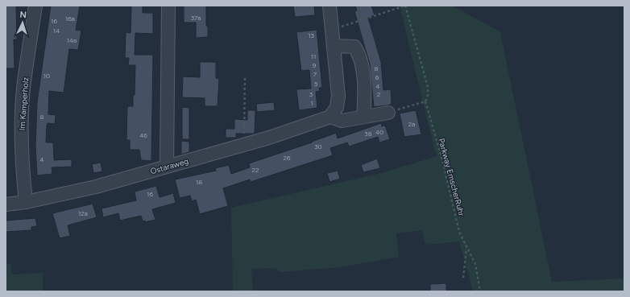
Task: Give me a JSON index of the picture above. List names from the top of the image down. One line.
{"streets":{"street":["Im Kamperholz","Ostaraweg"],"path":["Parkway EmscherRuhr"]},"crossings":[["Im Kamperholz","Ostaraweg"]],"house_numbers":["37a","16a","16","14","13","14a","11","9","8","7","10","6","5","4","3","2","1","8","2a","40","38","46","30","26","4","22","18","16","12a"],"north":"top"}
